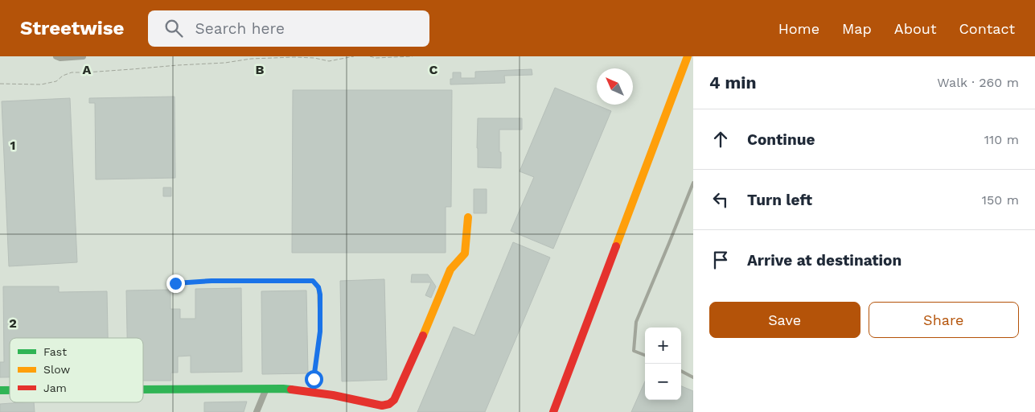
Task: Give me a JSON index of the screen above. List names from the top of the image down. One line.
{"legend":["Fast","Slow","Jam"],"north":"top left","page":{"header":"Streetwise","search":"Search here","nav":["Home","Map","About","Contact"],"heading":["4 min","Walk · 260 m"],"list":[["Continue","110 m"],["Turn left","150 m"],"Arrive at destination"],"buttons":["Save","Share"],"map_buttons":["+","−"]},"grid":{"columns":["A","B","C"],"rows":["1","2"]}}
